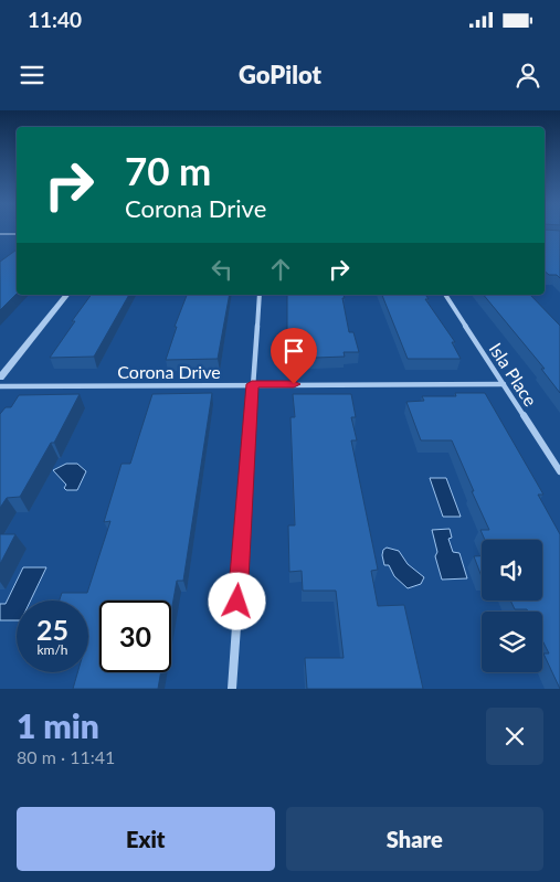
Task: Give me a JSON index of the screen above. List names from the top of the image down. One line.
{"streets":{"street":["Corona Drive","Isla Place"]},"crossings":[["Corona Drive","Isla Place"]],"page":{"status":"11:40","header":"GoPilot","turn":["70 m","Corona Drive"],"speed":"25 km/h","limit":"30","heading":["1 min","80 m · 11:41"],"buttons":["Exit","Share"]}}
